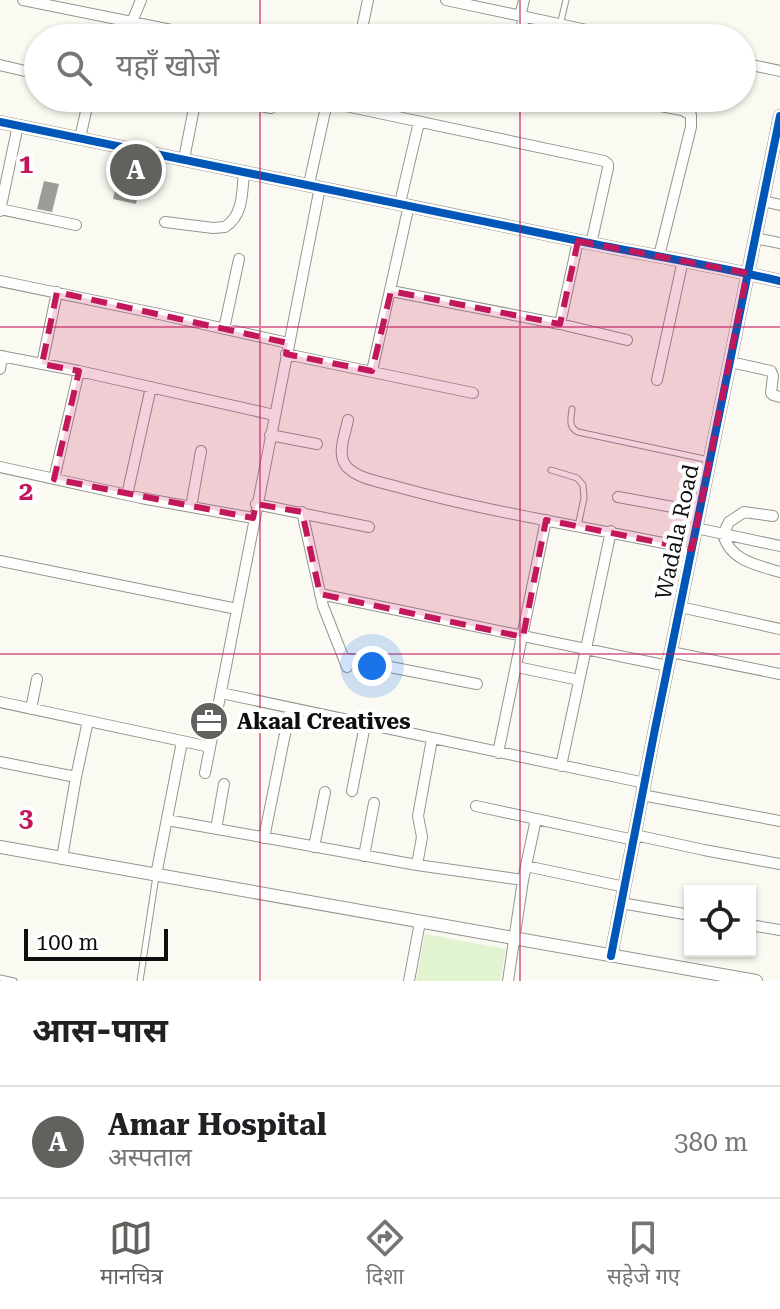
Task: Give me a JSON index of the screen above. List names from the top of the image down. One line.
{"streets":{"street":["Wadala Road"]},"places":{"office":["Akaal Creatives"]},"scale_bar":"100 m","page":{"search":"यहाँ खोजें","pins":"A","scale":"100 m","heading":"आस-पास","list":[{"mark":"A","name":"Amar Hospital","note":"अस्पताल","value":"380 m"}],"nav":["मानचित्र","दिशा","सहेजे गए"]},"grid":{"rows":["1","2","3"]}}
